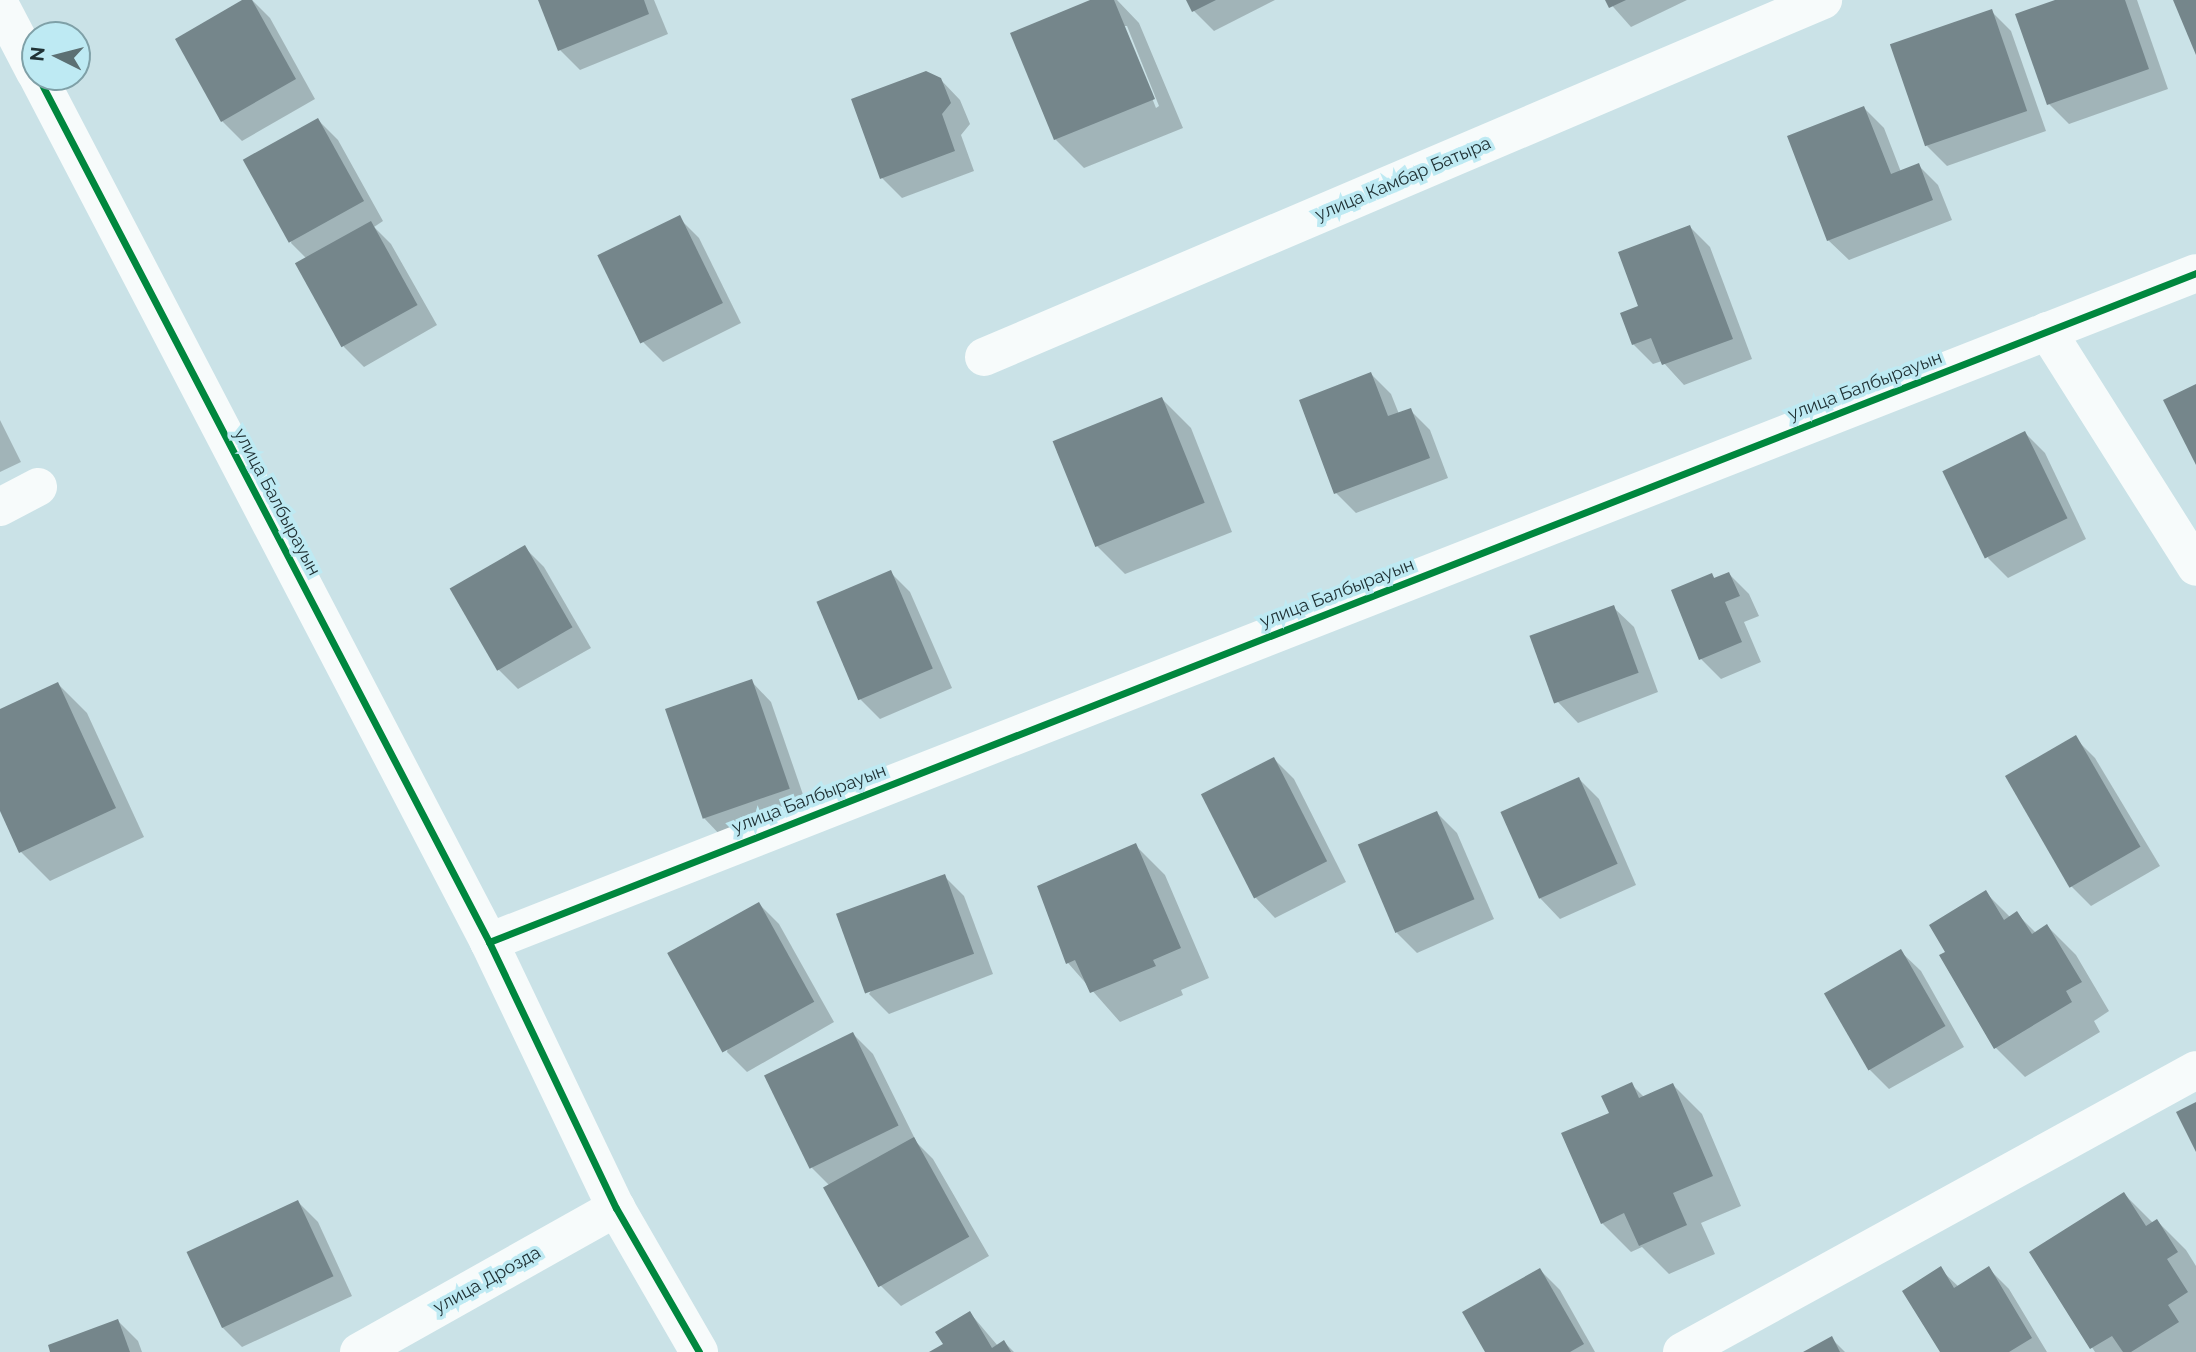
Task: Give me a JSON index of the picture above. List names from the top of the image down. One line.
{"streets":{"street":["улица Камбар Батыра","улица Балбырауын","улица Дрозда"]},"crossings":[["улица Балбырауын","улица Дрозда"]],"north":"left"}
